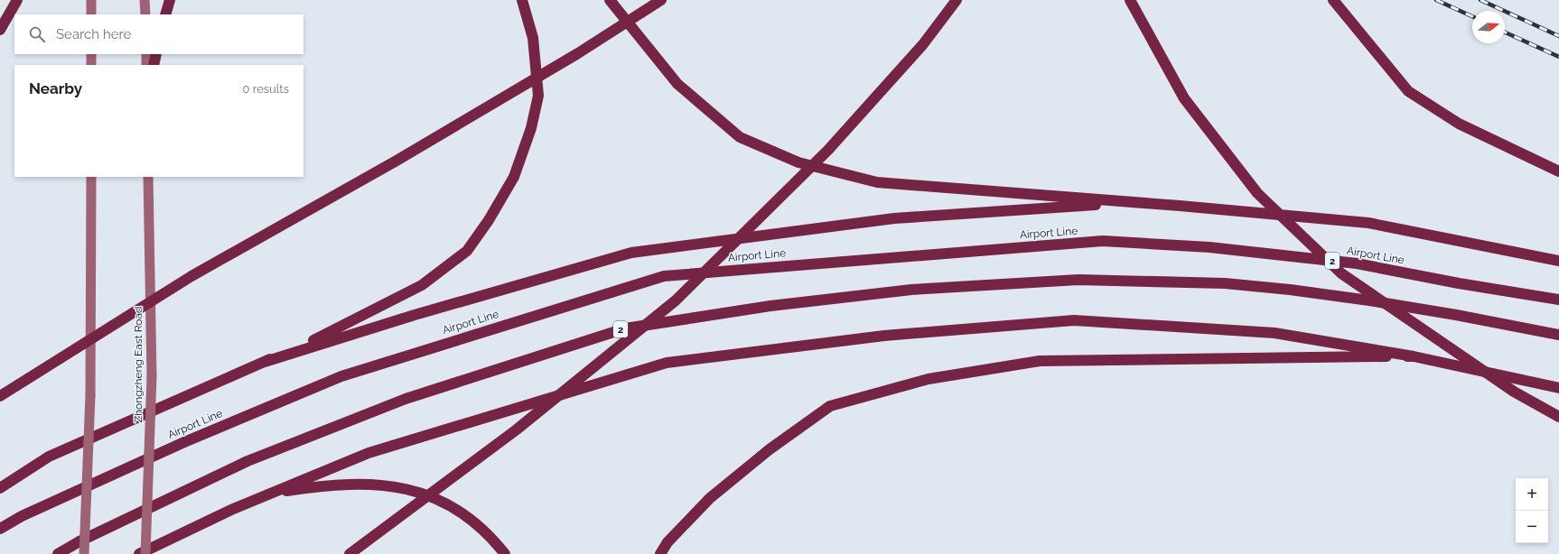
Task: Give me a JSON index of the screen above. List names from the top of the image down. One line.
{"streets":{"highway":["Airport Line","2"],"main road":["Zhongzheng East Road"]},"north":"right","page":{"search":"Search here","heading":["Nearby","0 results"],"map_buttons":["+","−"]}}
